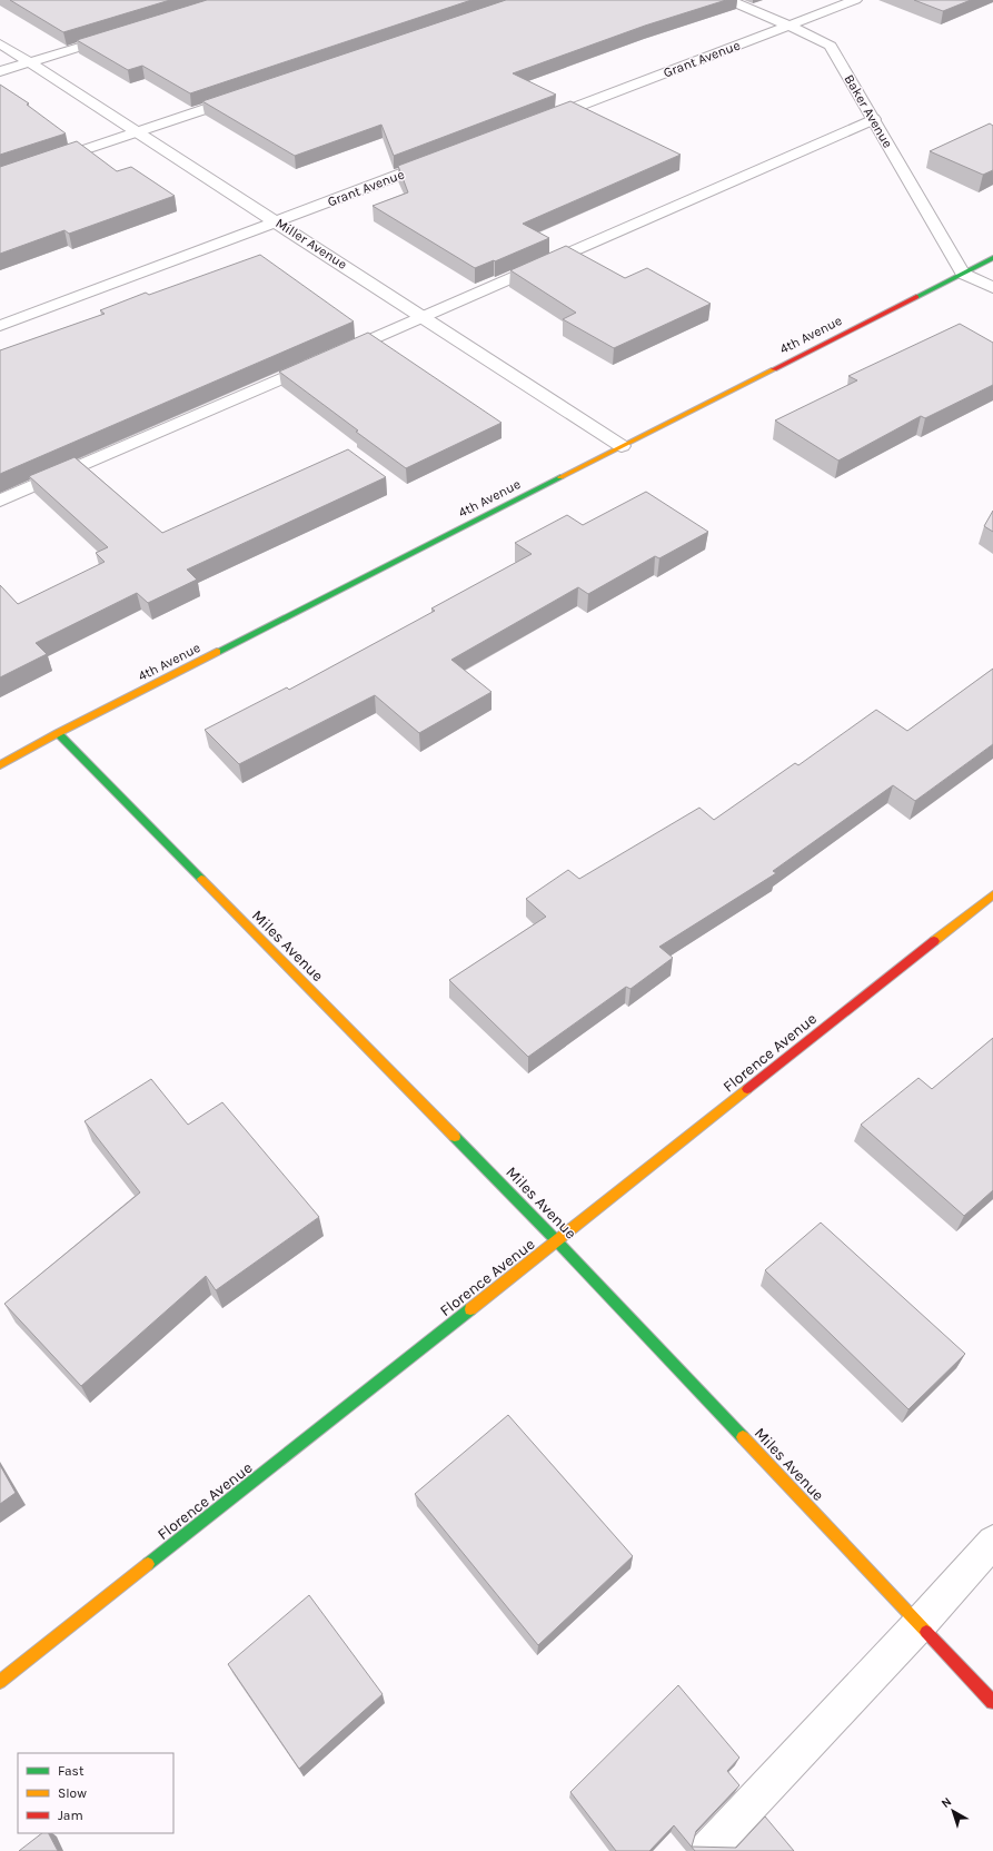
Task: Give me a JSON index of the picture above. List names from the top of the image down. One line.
{"streets":{"street":["Grant Avenue","Baker Avenue","Miller Avenue","4th Avenue","Miles Avenue","Florence Avenue"]},"crossings":[["Grant Avenue","Baker Avenue"],["Grant Avenue","Miller Avenue"],["Baker Avenue","4th Avenue"],["Miller Avenue","4th Avenue"],["4th Avenue","Miles Avenue"],["Miles Avenue","Florence Avenue"]],"legend":["Fast","Slow","Jam"],"north":"top left"}
